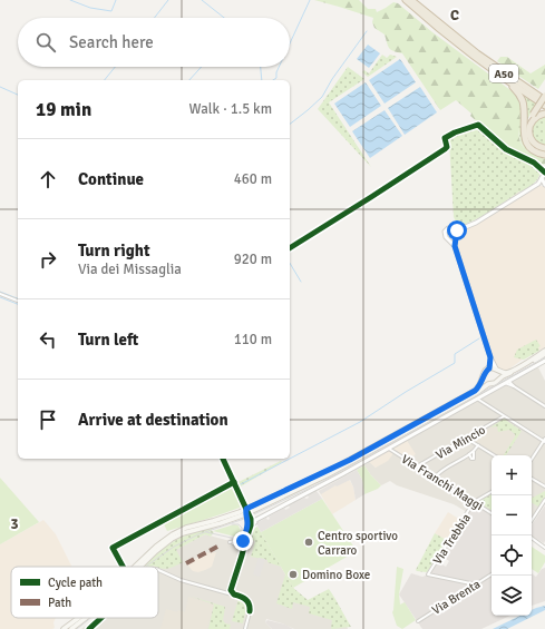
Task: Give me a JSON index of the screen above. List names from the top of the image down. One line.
{"streets":{"highway":["A50"],"street":["Via Mincio","Via Franchi Maggi","Via Trebbia","Via Brenta"]},"crossings":[["Via Mincio","Via Franchi Maggi"],["Via Franchi Maggi","Via Trebbia"],["Via Trebbia","Via Brenta"]],"places":["Centro sportivo Carraro","Domino Boxe"],"legend":["Cycle path","Path"],"page":{"search":"Search here","heading":["19 min","Walk · 1.5 km"],"list":[["Continue","460 m"],["Turn right","Via dei Missaglia","920 m"],["Turn left","110 m"],"Arrive at destination"],"map_buttons":["+","−"]},"grid":{"columns":["C"],"rows":["3"]}}
